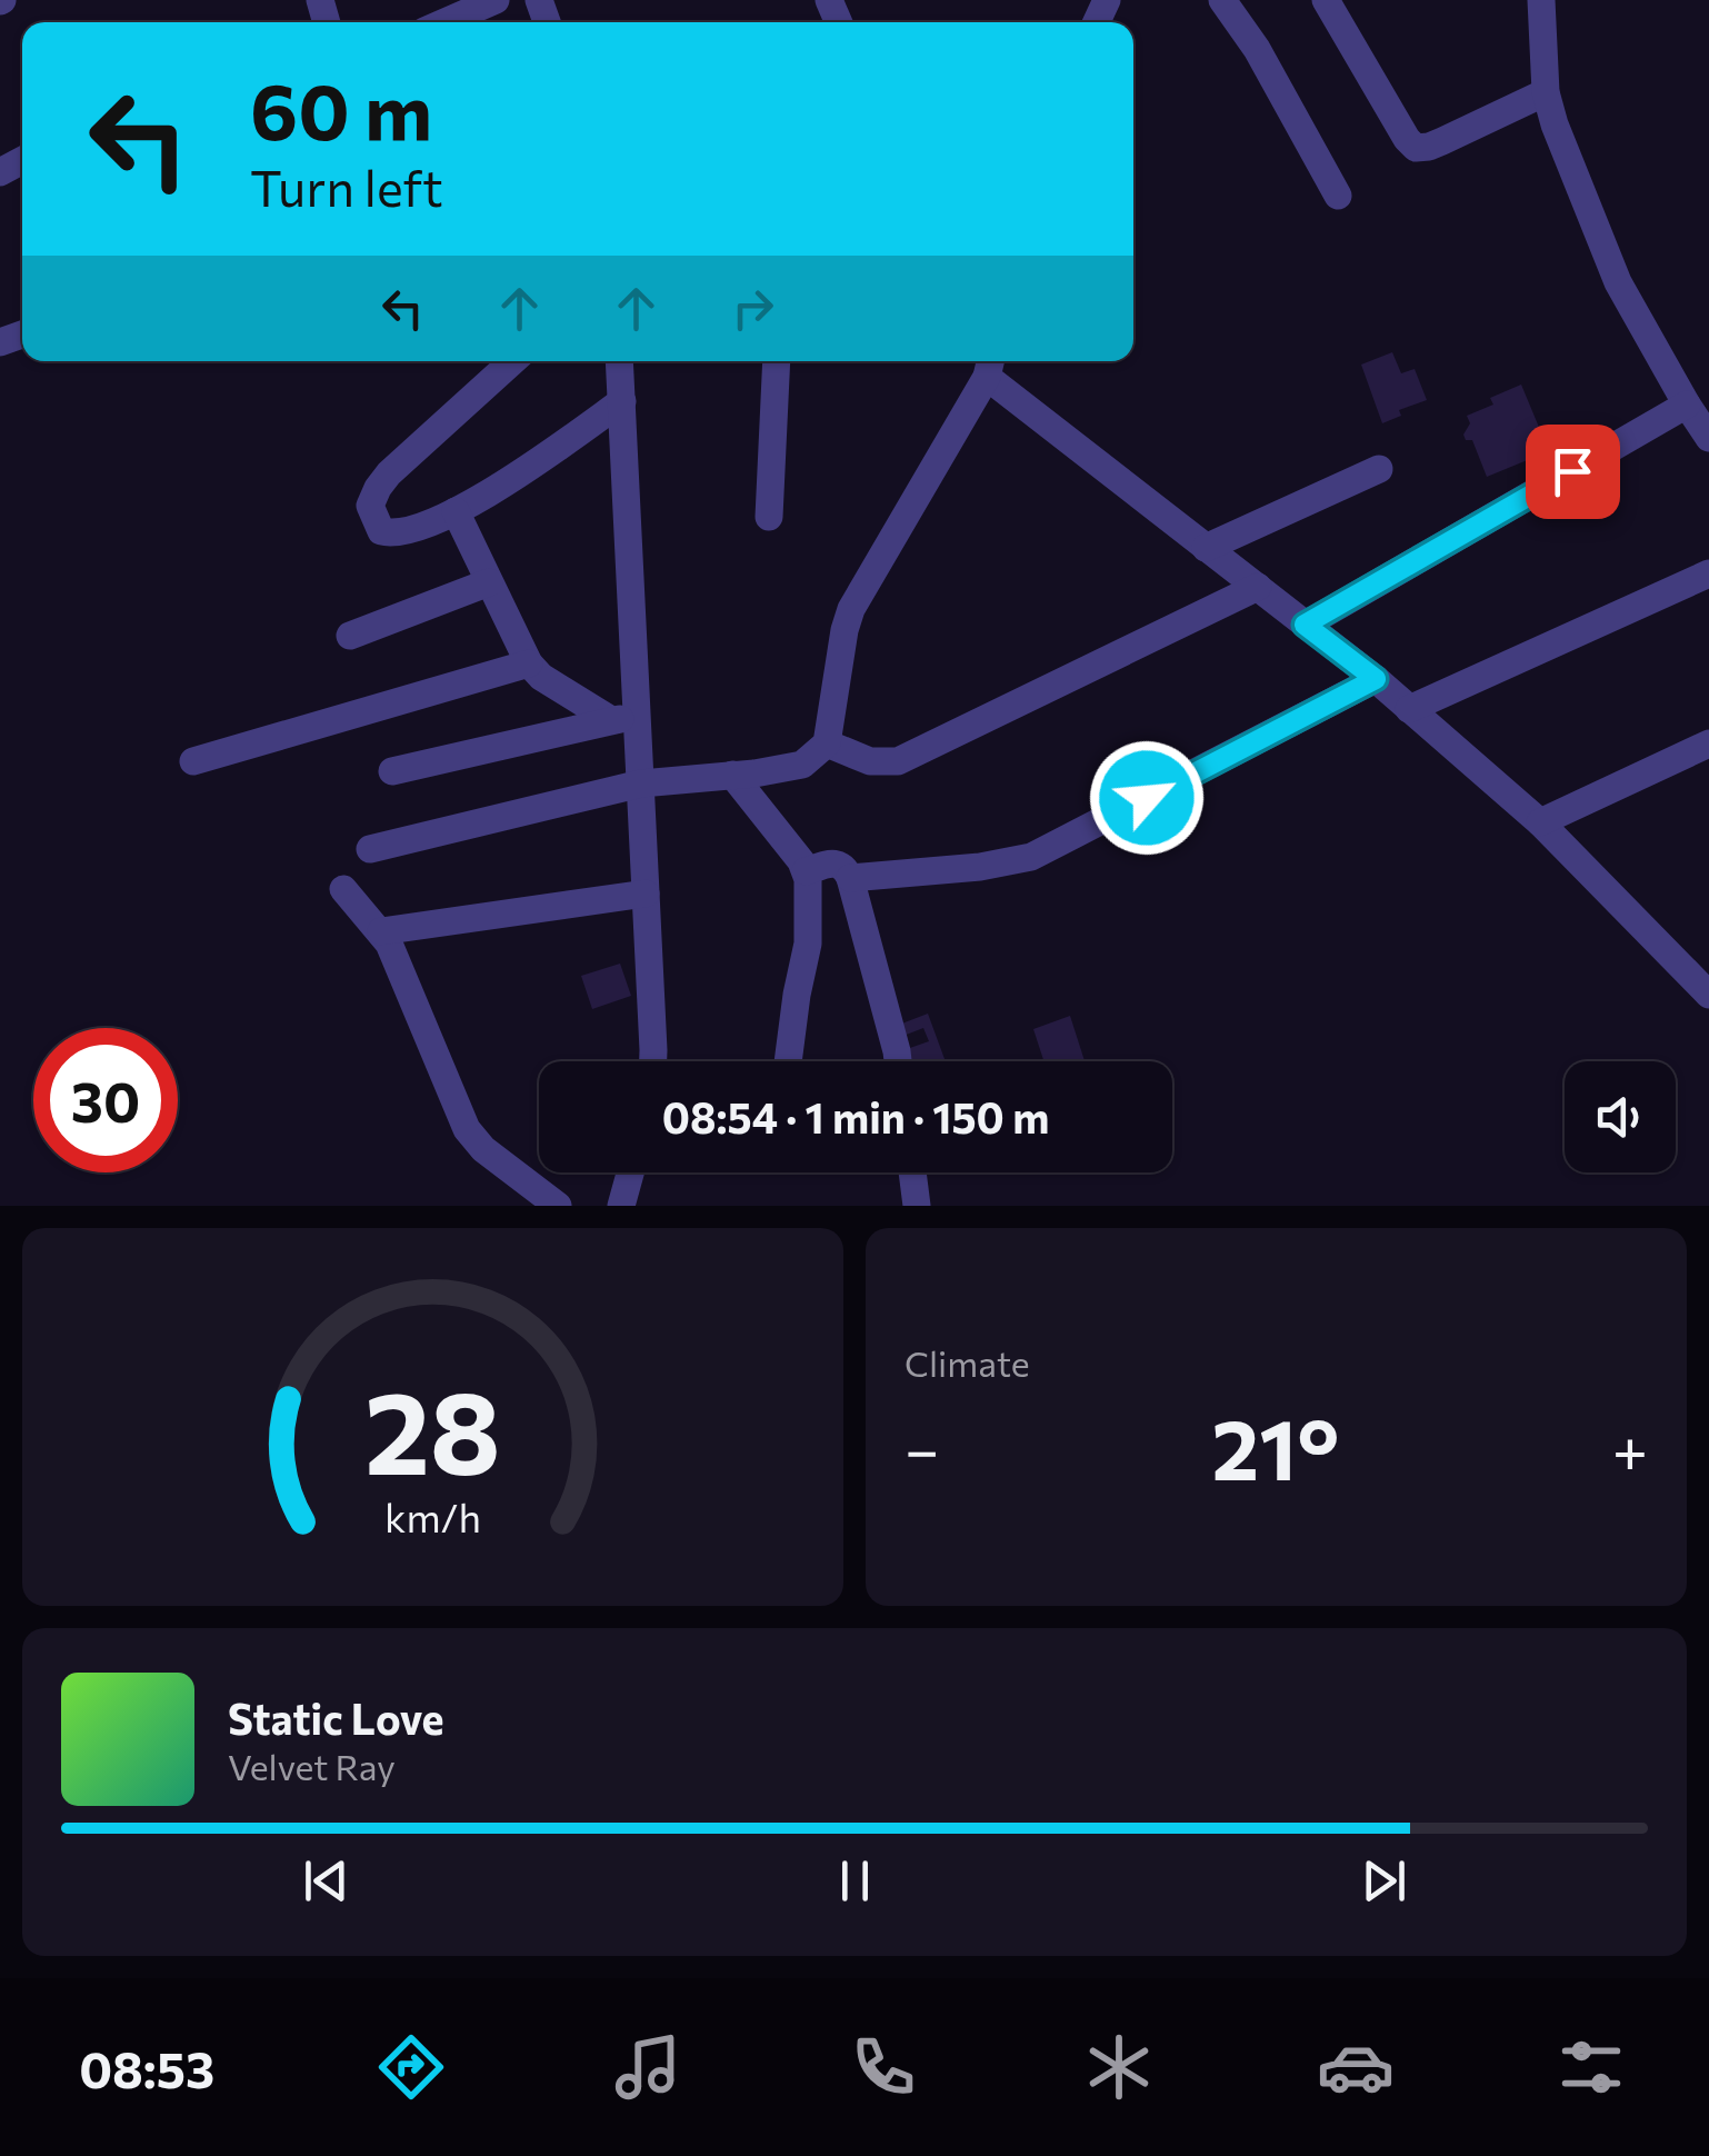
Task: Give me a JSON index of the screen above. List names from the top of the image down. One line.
{"page":{"turn":["60 m","Turn left"],"limit":"30","trip":"08:54 · 1 min · 150 m","tile":"Climate","heat":["−","21°","+"],"song":["Static Love","Velvet Ray"],"tabs":"08:53","gauge":["28","km/h"]}}
